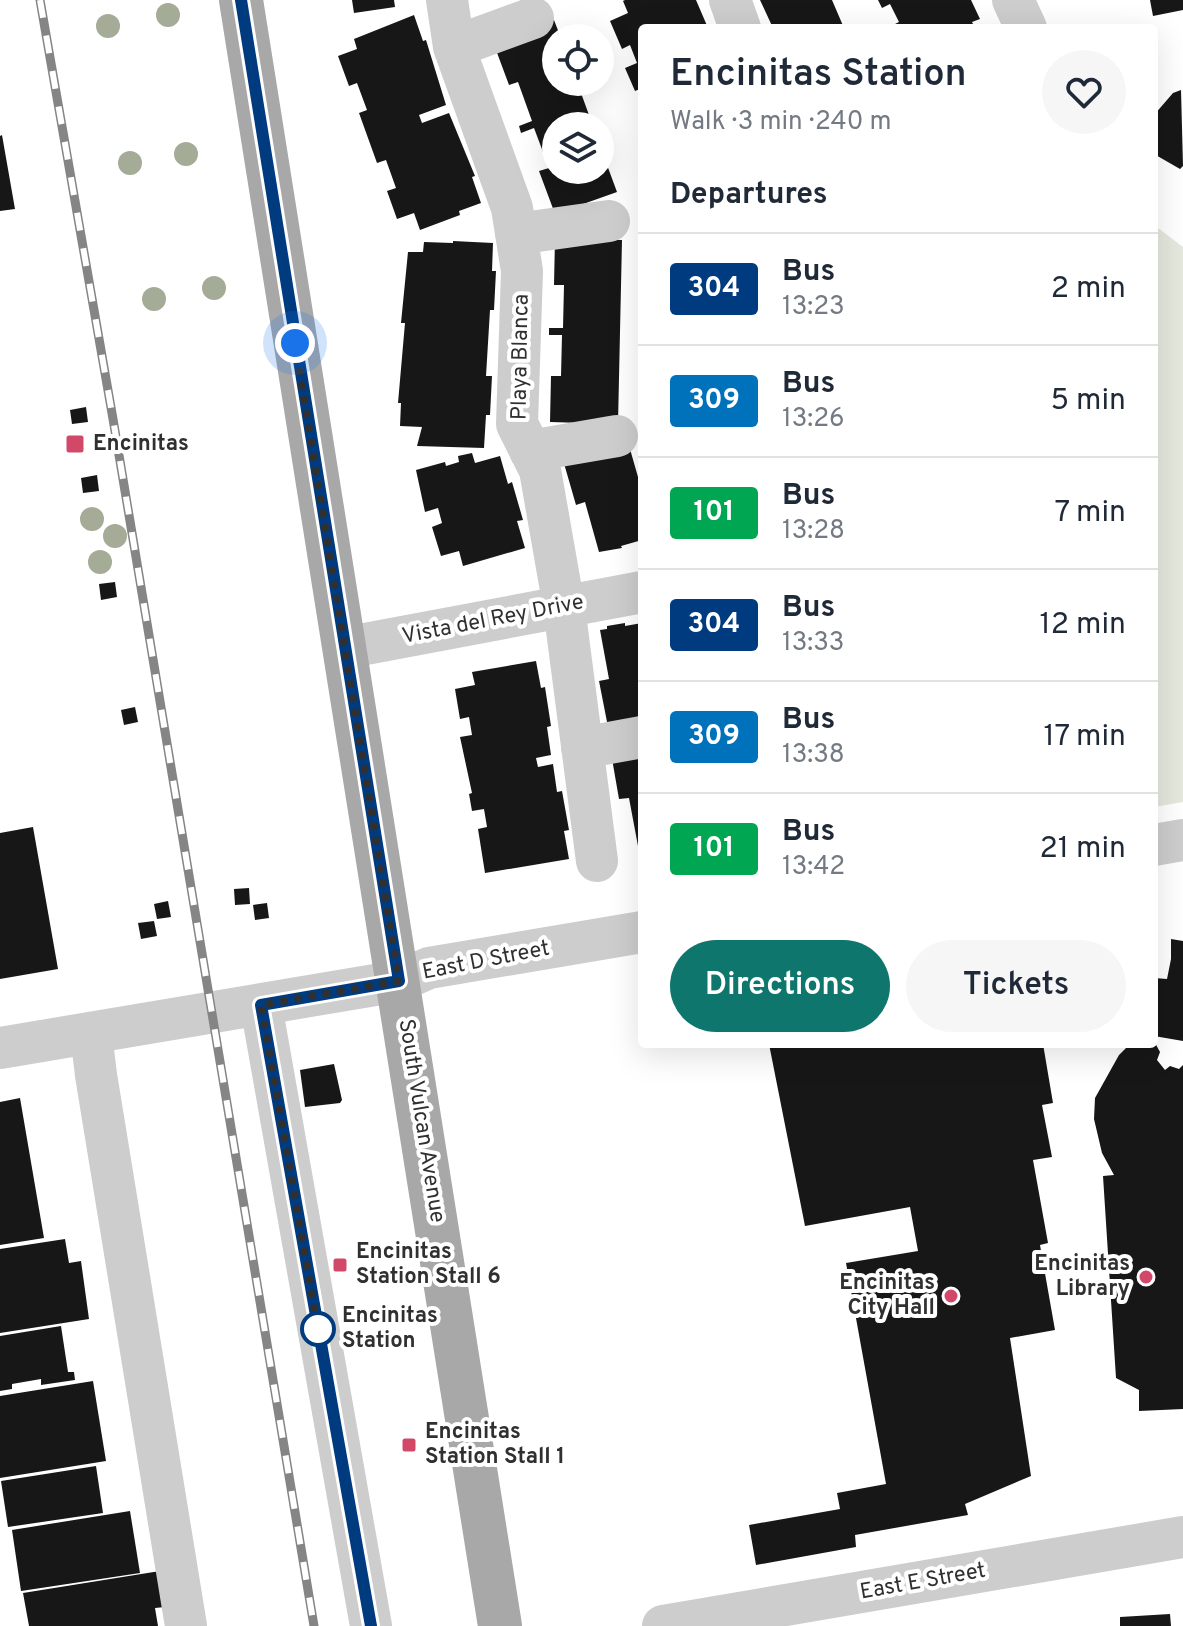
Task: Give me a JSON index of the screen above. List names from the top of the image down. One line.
{"streets":{"main road":["South Vulcan Avenue"],"street":["Playa Blanca","Vista del Rey Drive","East D Street","East E Street"]},"crossings":[["Playa Blanca","Vista del Rey Drive"],["Vista del Rey Drive","South Vulcan Avenue"],["East D Street","South Vulcan Avenue"]],"places":{"transit":["Encinitas","Encinitas Station Stall 6","Encinitas Station Stall 1"],"other":["Encinitas Library","Encinitas City Hall","Encinitas Station"]},"lines":["bus line 304"],"page":{"heading":[["Encinitas Station","Walk · 3 min · 240 m"],"Departures"],"list":[{"mark":"304","name":"Bus","note":"13:23","value":"2 min"},{"mark":"309","name":"Bus","note":"13:26","value":"5 min"},{"mark":"101","name":"Bus","note":"13:28","value":"7 min"},{"mark":"304","name":"Bus","note":"13:33","value":"12 min"},{"mark":"309","name":"Bus","note":"13:38","value":"17 min"},{"mark":"101","name":"Bus","note":"13:42","value":"21 min"}],"buttons":["Directions","Tickets"]}}
